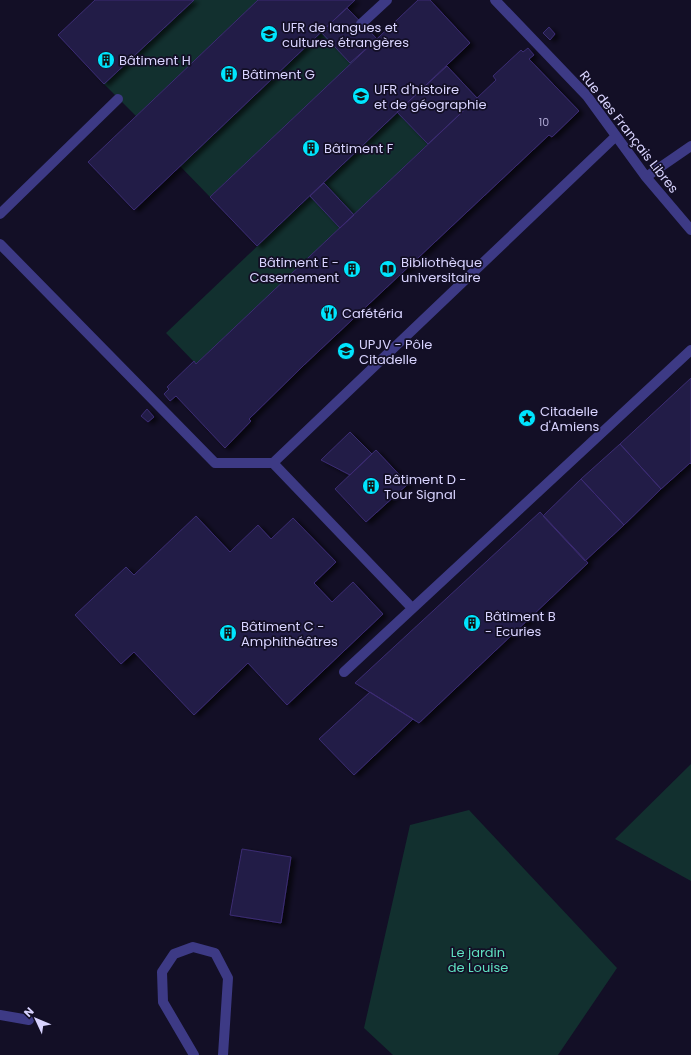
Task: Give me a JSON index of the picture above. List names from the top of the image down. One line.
{"streets":{"street":["Rue des Français Libres"]},"parks":["Le jardin de Louise"],"places":{"school or university":["UFR de langues et cultures étrangères","UFR d'histoire et de géographie","UPJV - Pôle Citadelle"],"building":["Bâtiment H","Bâtiment G","Bâtiment F","Bâtiment E - Casernement","Bâtiment D - Tour Signal","Bâtiment B - Ecuries","Bâtiment C - Amphithéâtres"],"library":["Bibliothèque universitaire"],"restaurant":["Cafétéria"],"place":["Citadelle d'Amiens"]},"house_numbers":["10"],"north":"top left"}
